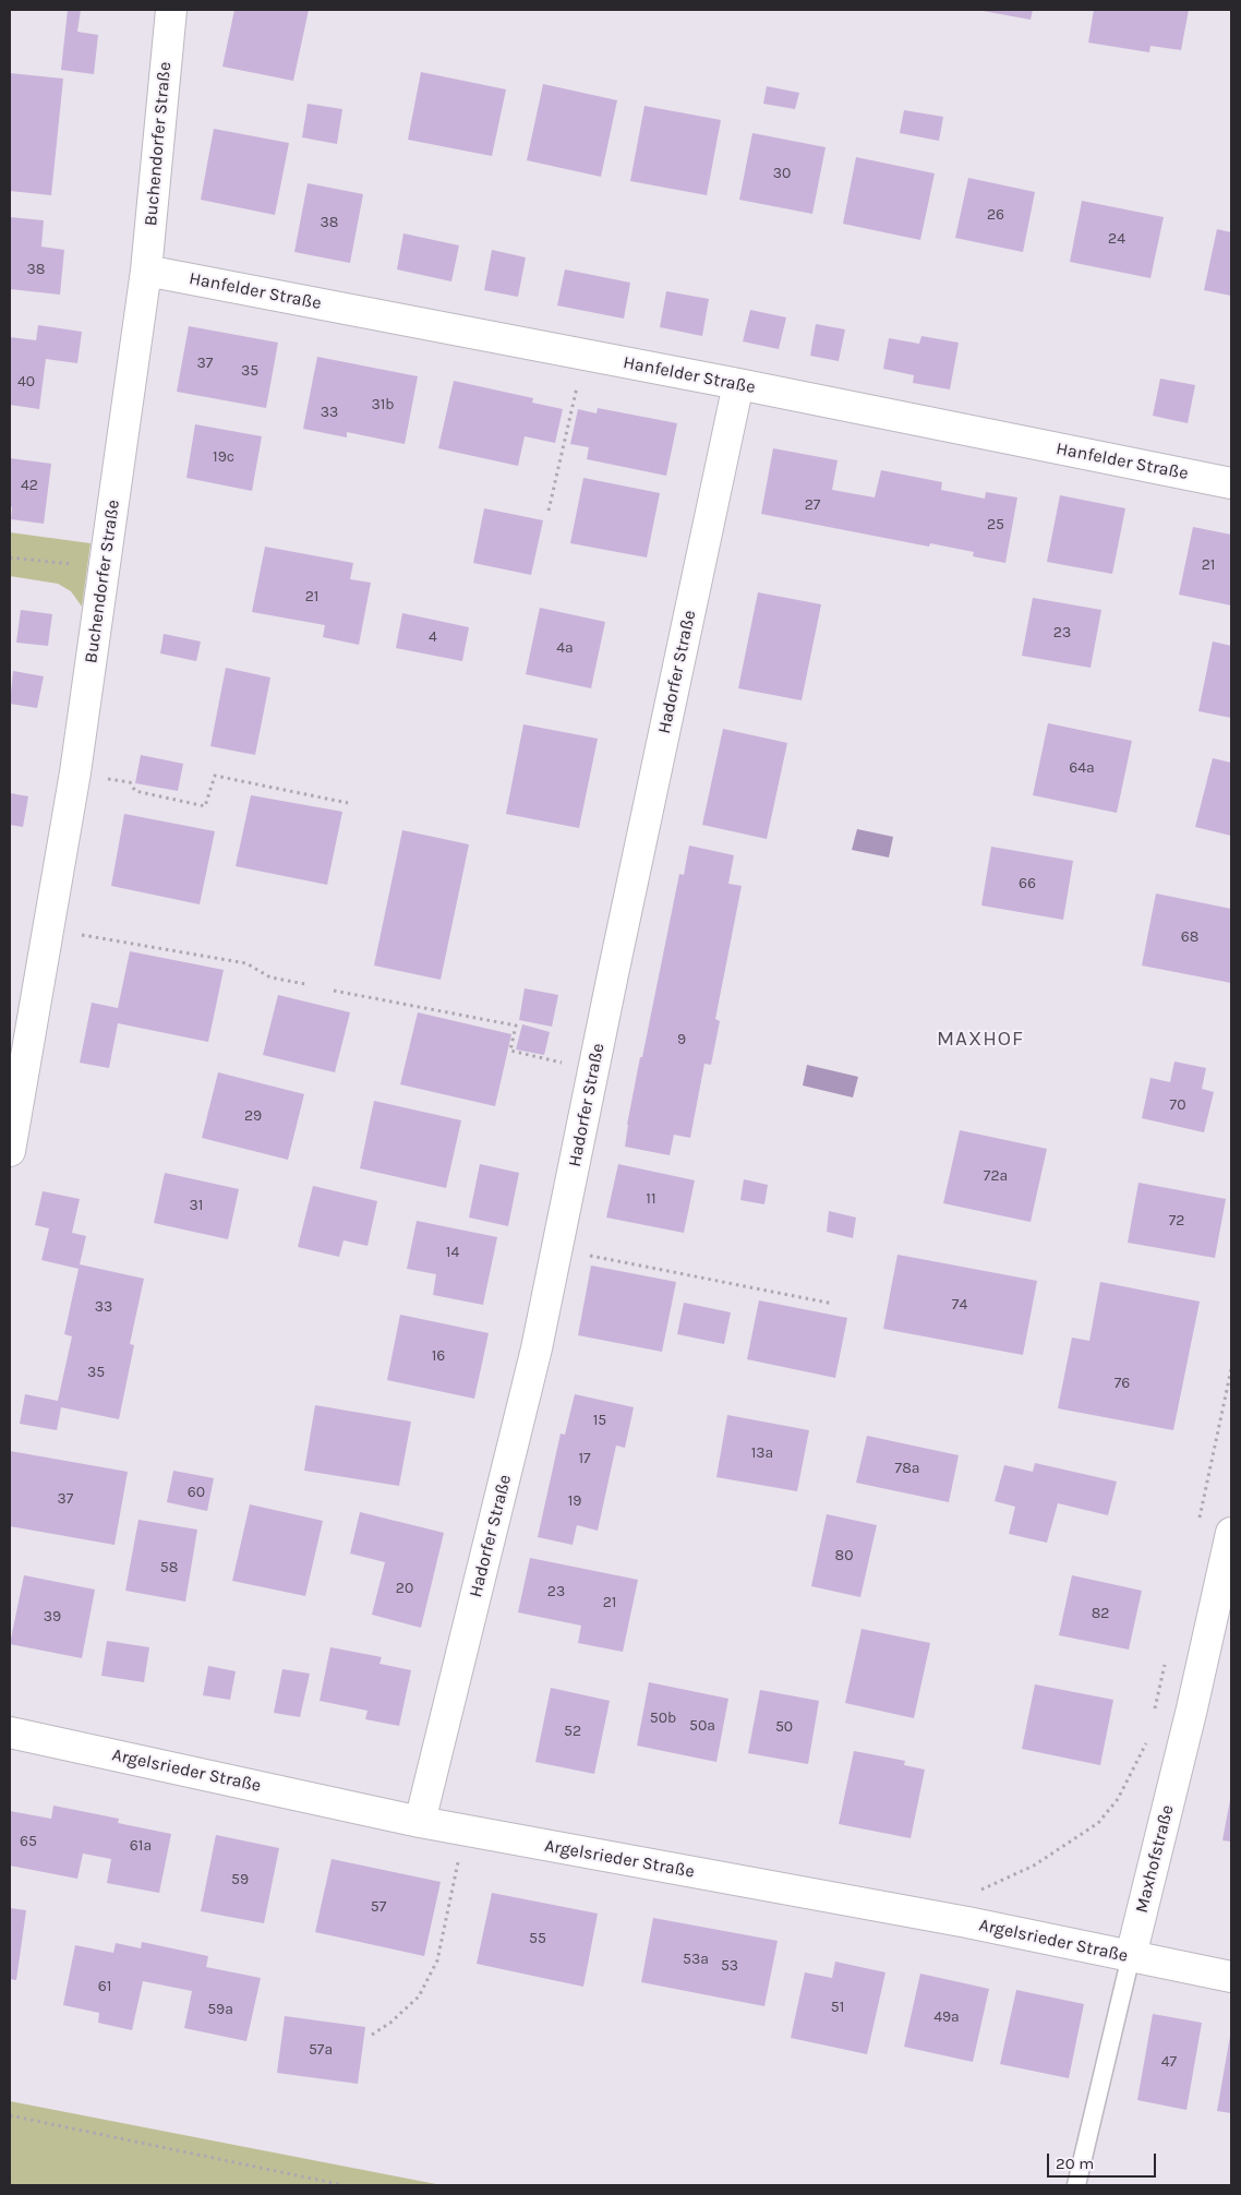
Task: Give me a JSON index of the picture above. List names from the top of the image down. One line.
{"streets":{"street":["Buchendorfer Straße","Hanfelder Straße","Hadorfer Straße","Argelsrieder Straße","Maxhofstraße"]},"crossings":[["Buchendorfer Straße","Hanfelder Straße"],["Hanfelder Straße","Hadorfer Straße"],["Hadorfer Straße","Argelsrieder Straße"],["Argelsrieder Straße","Maxhofstraße"]],"districts":["MAXHOF"],"house_numbers":["30","26","38","24","38","37","35","40","31b","33","19c","42","27","25","21","21","23","4","4a","64a","66","68","9","70","29","72a","11","31","72","14","74","33","16","35","76","15","13a","17","78a","60","37","19","80","58","20","23","21","82","39","50b","50a","50","52","65","61a","59","57","55","53a","53","61","51","59a","49a","57a","47"],"scale_bar":"20 m"}
